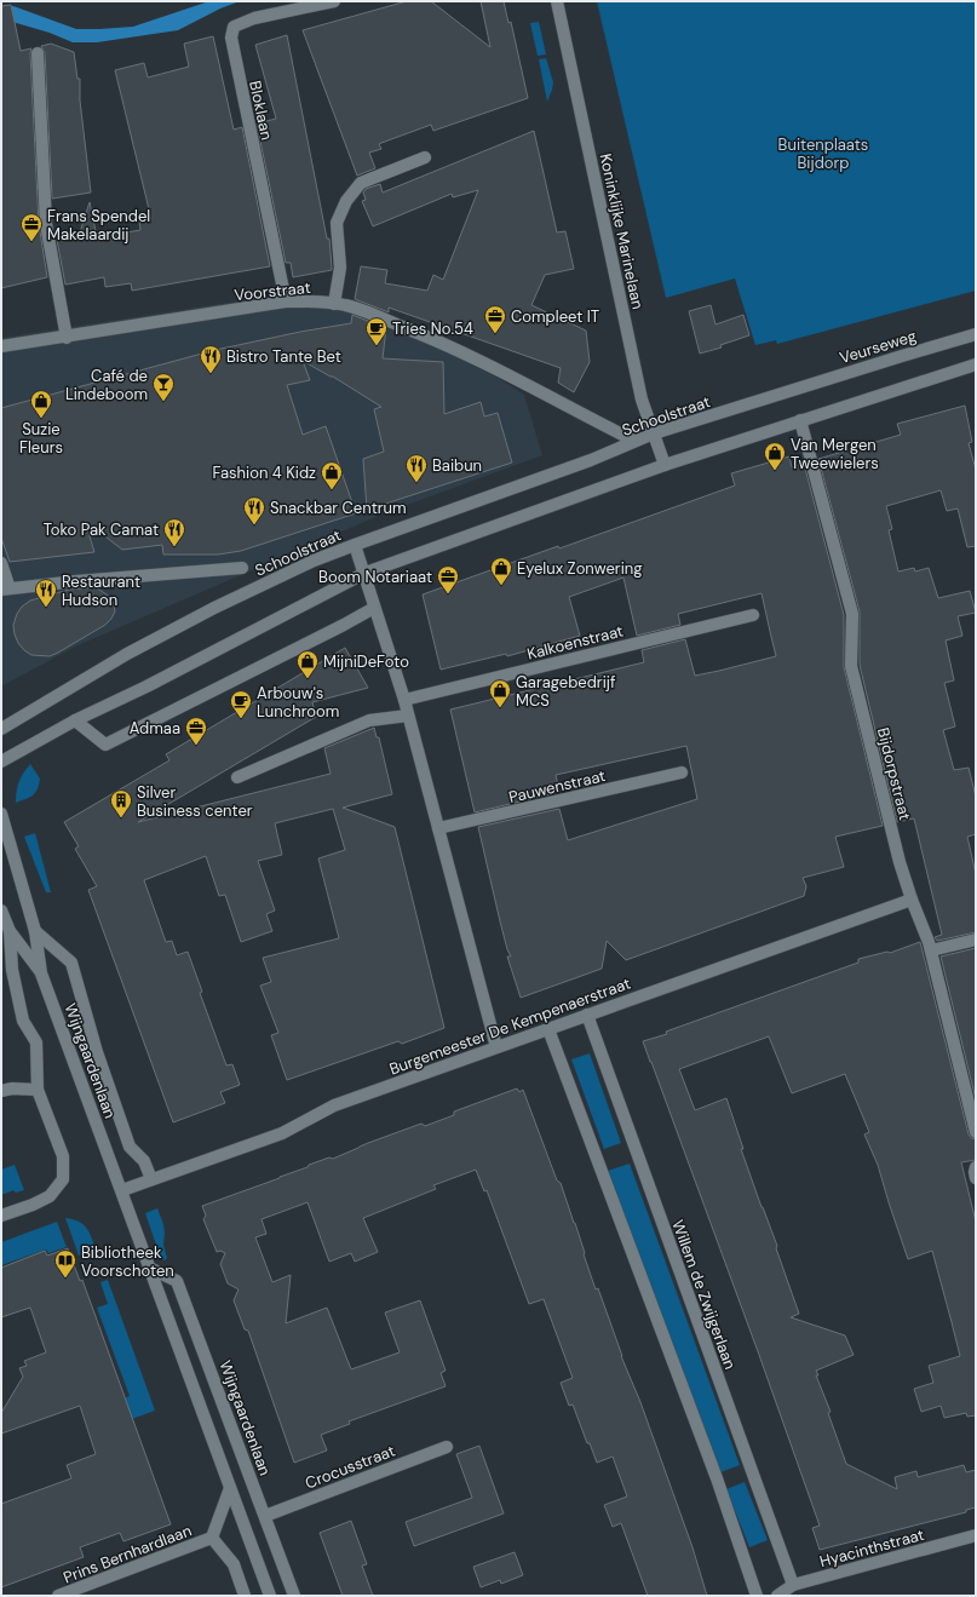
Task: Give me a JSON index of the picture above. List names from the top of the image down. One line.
{"streets":{"street":["Bloklaan","Koninklijke Marinelaan","Voorstraat","Veurseweg","Schoolstraat","Kalkoenstraat","Bijdorpstraat","Pauwenstraat","Burgemeester De Kempenaerstraat","Wijngaardenlaan","Willem de Zwijgerlaan","Crocusstraat","Hyacinthstraat","Prins Bernhardlaan"]},"crossings":[["Bloklaan","Voorstraat"],["Koninklijke Marinelaan","Schoolstraat"],["Voorstraat","Schoolstraat"],["Veurseweg","Schoolstraat"],["Bijdorpstraat","Burgemeester De Kempenaerstraat"],["Burgemeester De Kempenaerstraat","Wijngaardenlaan"],["Burgemeester De Kempenaerstraat","Willem de Zwijgerlaan"],["Wijngaardenlaan","Crocusstraat"],["Wijngaardenlaan","Prins Bernhardlaan"],["Willem de Zwijgerlaan","Hyacinthstraat"]],"parks":["Buitenplaats Bijdorp"],"places":{"office":["Frans Spendel Makelaardij","Compleet IT","Boom Notariaat","Admaa"],"cafe":["Tries No.54","Arbouw's Lunchroom"],"restaurant":["Bistro Tante Bet","Baibun","Snackbar Centrum","Toko Pak Camat","Restaurant Hudson"],"bar":["Café de Lindeboom"],"shop":["Suzie Fleurs","Van Mergen Tweewielers","Fashion 4 Kidz","Eyelux Zonwering","MijniDeFoto","Garagebedrijf MCS"],"building":["Silver Business center"],"library":["Bibliotheek Voorschoten"]}}
